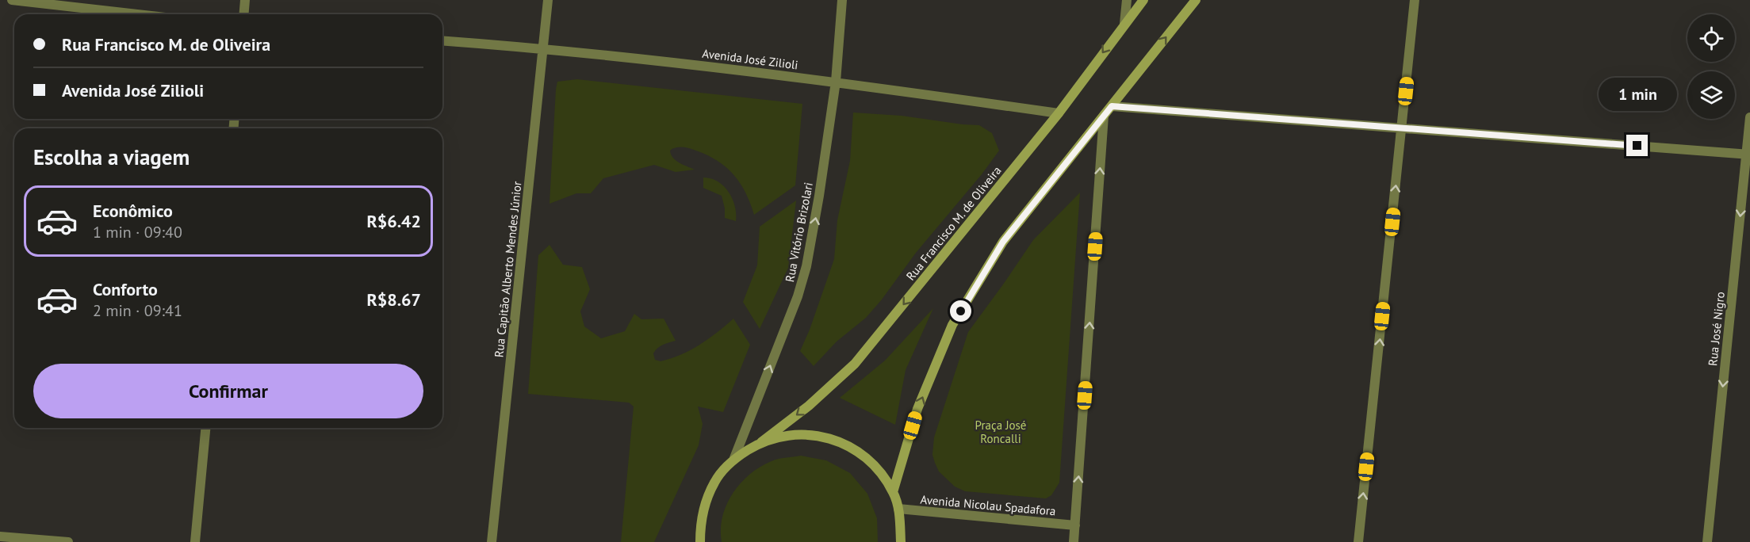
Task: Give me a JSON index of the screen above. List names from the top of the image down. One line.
{"streets":{"main road":["Rua Francisco M. de Oliveira"],"street":["Avenida José Zilioli","Rua Vitório Brizolari","Rua Capitão Alberto Mendes Júnior","Rua José Nigro","Avenida Nicolau Spadafora"]},"crossings":[["Avenida José Zilioli","Rua Francisco M. de Oliveira"],["Avenida José Zilioli","Rua Vitório Brizolari"],["Avenida José Zilioli","Rua Capitão Alberto Mendes Júnior"]],"one_way":["Rua Vitório Brizolari","Rua José Nigro"],"parks":["Praça José Roncalli"],"page":{"banner":["Rua Francisco M. de Oliveira","Avenida José Zilioli"],"bubble":"1 min","heading":"Escolha a viagem","list":[{"name":"Econômico","note":"1 min · 09:40","value":"R$6.42"},{"name":"Conforto","note":"2 min · 09:41","value":"R$8.67"}],"buttons":"Confirmar"}}
